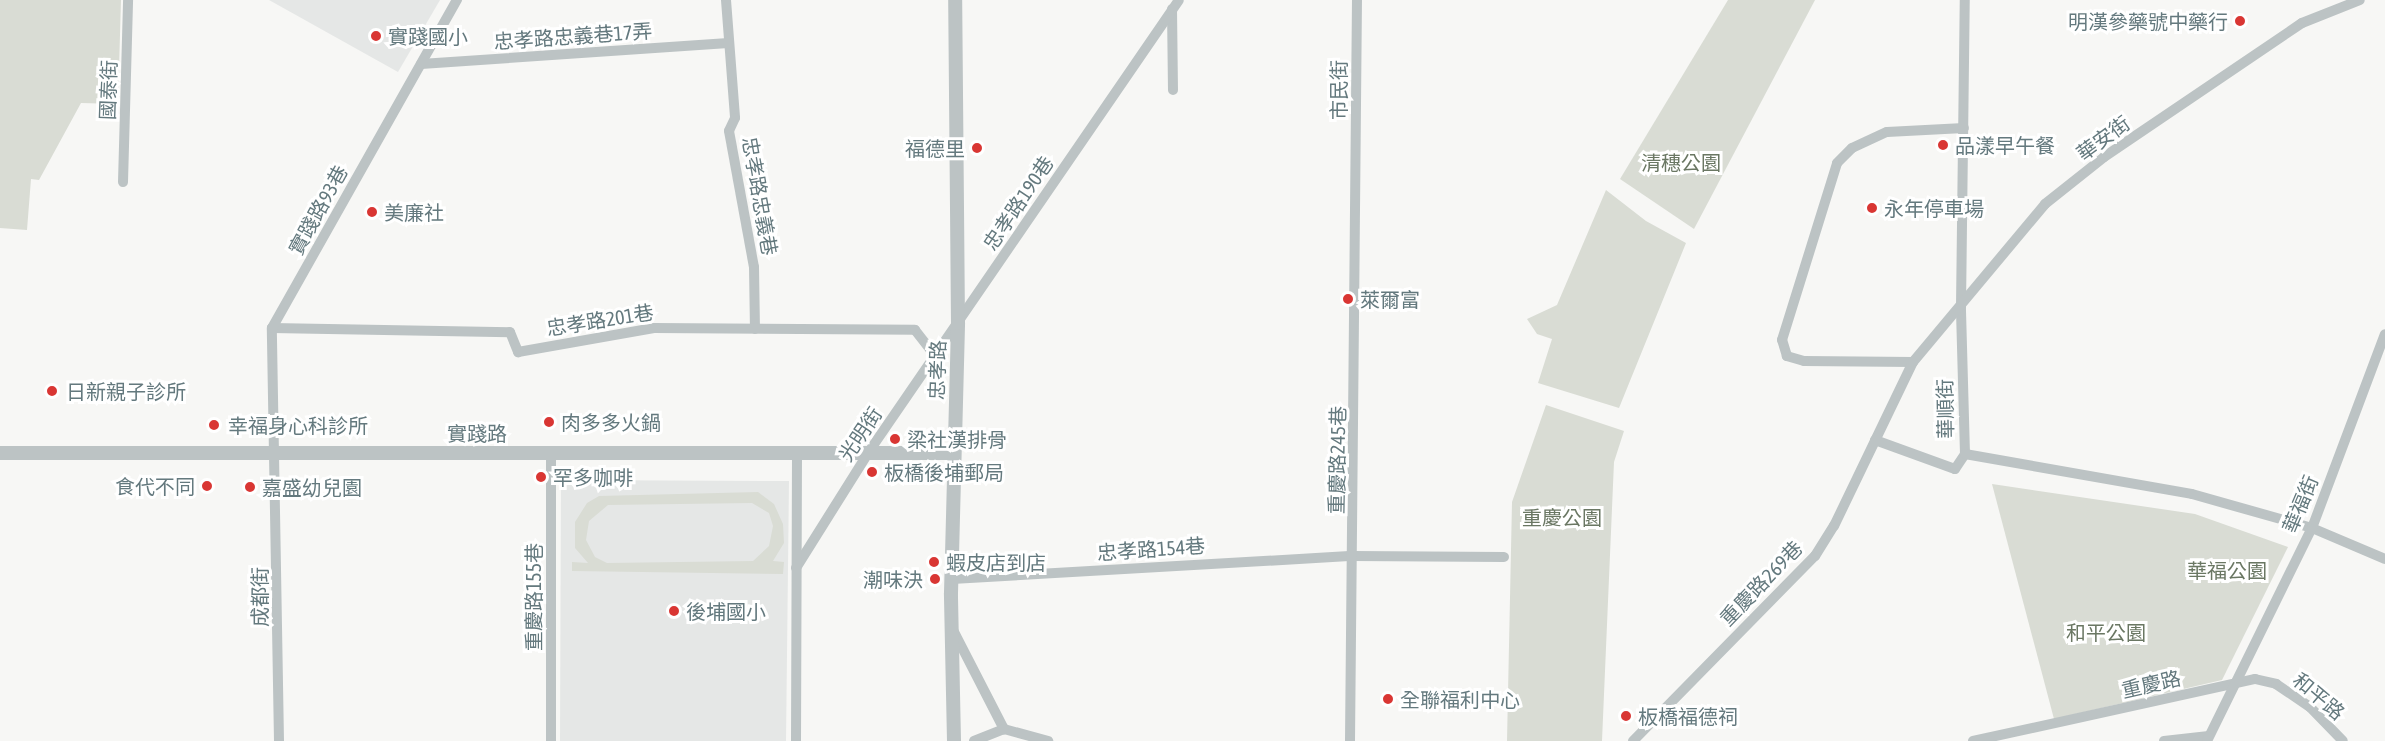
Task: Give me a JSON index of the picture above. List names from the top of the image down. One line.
{"streets":{"street":["忠孝路忠義巷17弄","國泰街","市民街","華安街","忠孝路忠義巷","忠孝路190巷","實踐路93巷","忠孝路201巷","忠孝路","華順街","實踐路","光明街","重慶路245巷","華福街","忠孝路154巷","重慶路269巷","成都街","重慶路155巷","重慶路","和平路"]},"crossings":[["忠孝路忠義巷17弄","忠孝路忠義巷"],["忠孝路忠義巷17弄","實踐路93巷"],["市民街","重慶路245巷"],["華安街","華順街"],["華安街","重慶路269巷"],["忠孝路忠義巷","忠孝路201巷"],["忠孝路190巷","忠孝路"],["忠孝路190巷","光明街"],["實踐路93巷","忠孝路201巷"],["忠孝路201巷","光明街"],["忠孝路","實踐路"],["忠孝路","光明街"],["忠孝路","忠孝路154巷"],["華順街","華福街"],["實踐路","光明街"],["實踐路","成都街"],["實踐路","重慶路155巷"],["重慶路245巷","忠孝路154巷"],["華福街","重慶路"],["華福街","和平路"],["重慶路","和平路"]],"parks":["清穗公園","重慶公園","華福公園","和平公園"],"places":["明漢參藥號中藥行","實踐國小","品漾早午餐","福德里","永年停車場","美廉社","萊爾富","日新親子診所","肉多多火鍋","幸福身心科診所","梁社漢排骨","板橋後埔郵局","罕多咖啡","食代不同","嘉盛幼兒園","蝦皮店到店","潮味決","後埔國小","全聯福利中心","板橋福德祠"]}
